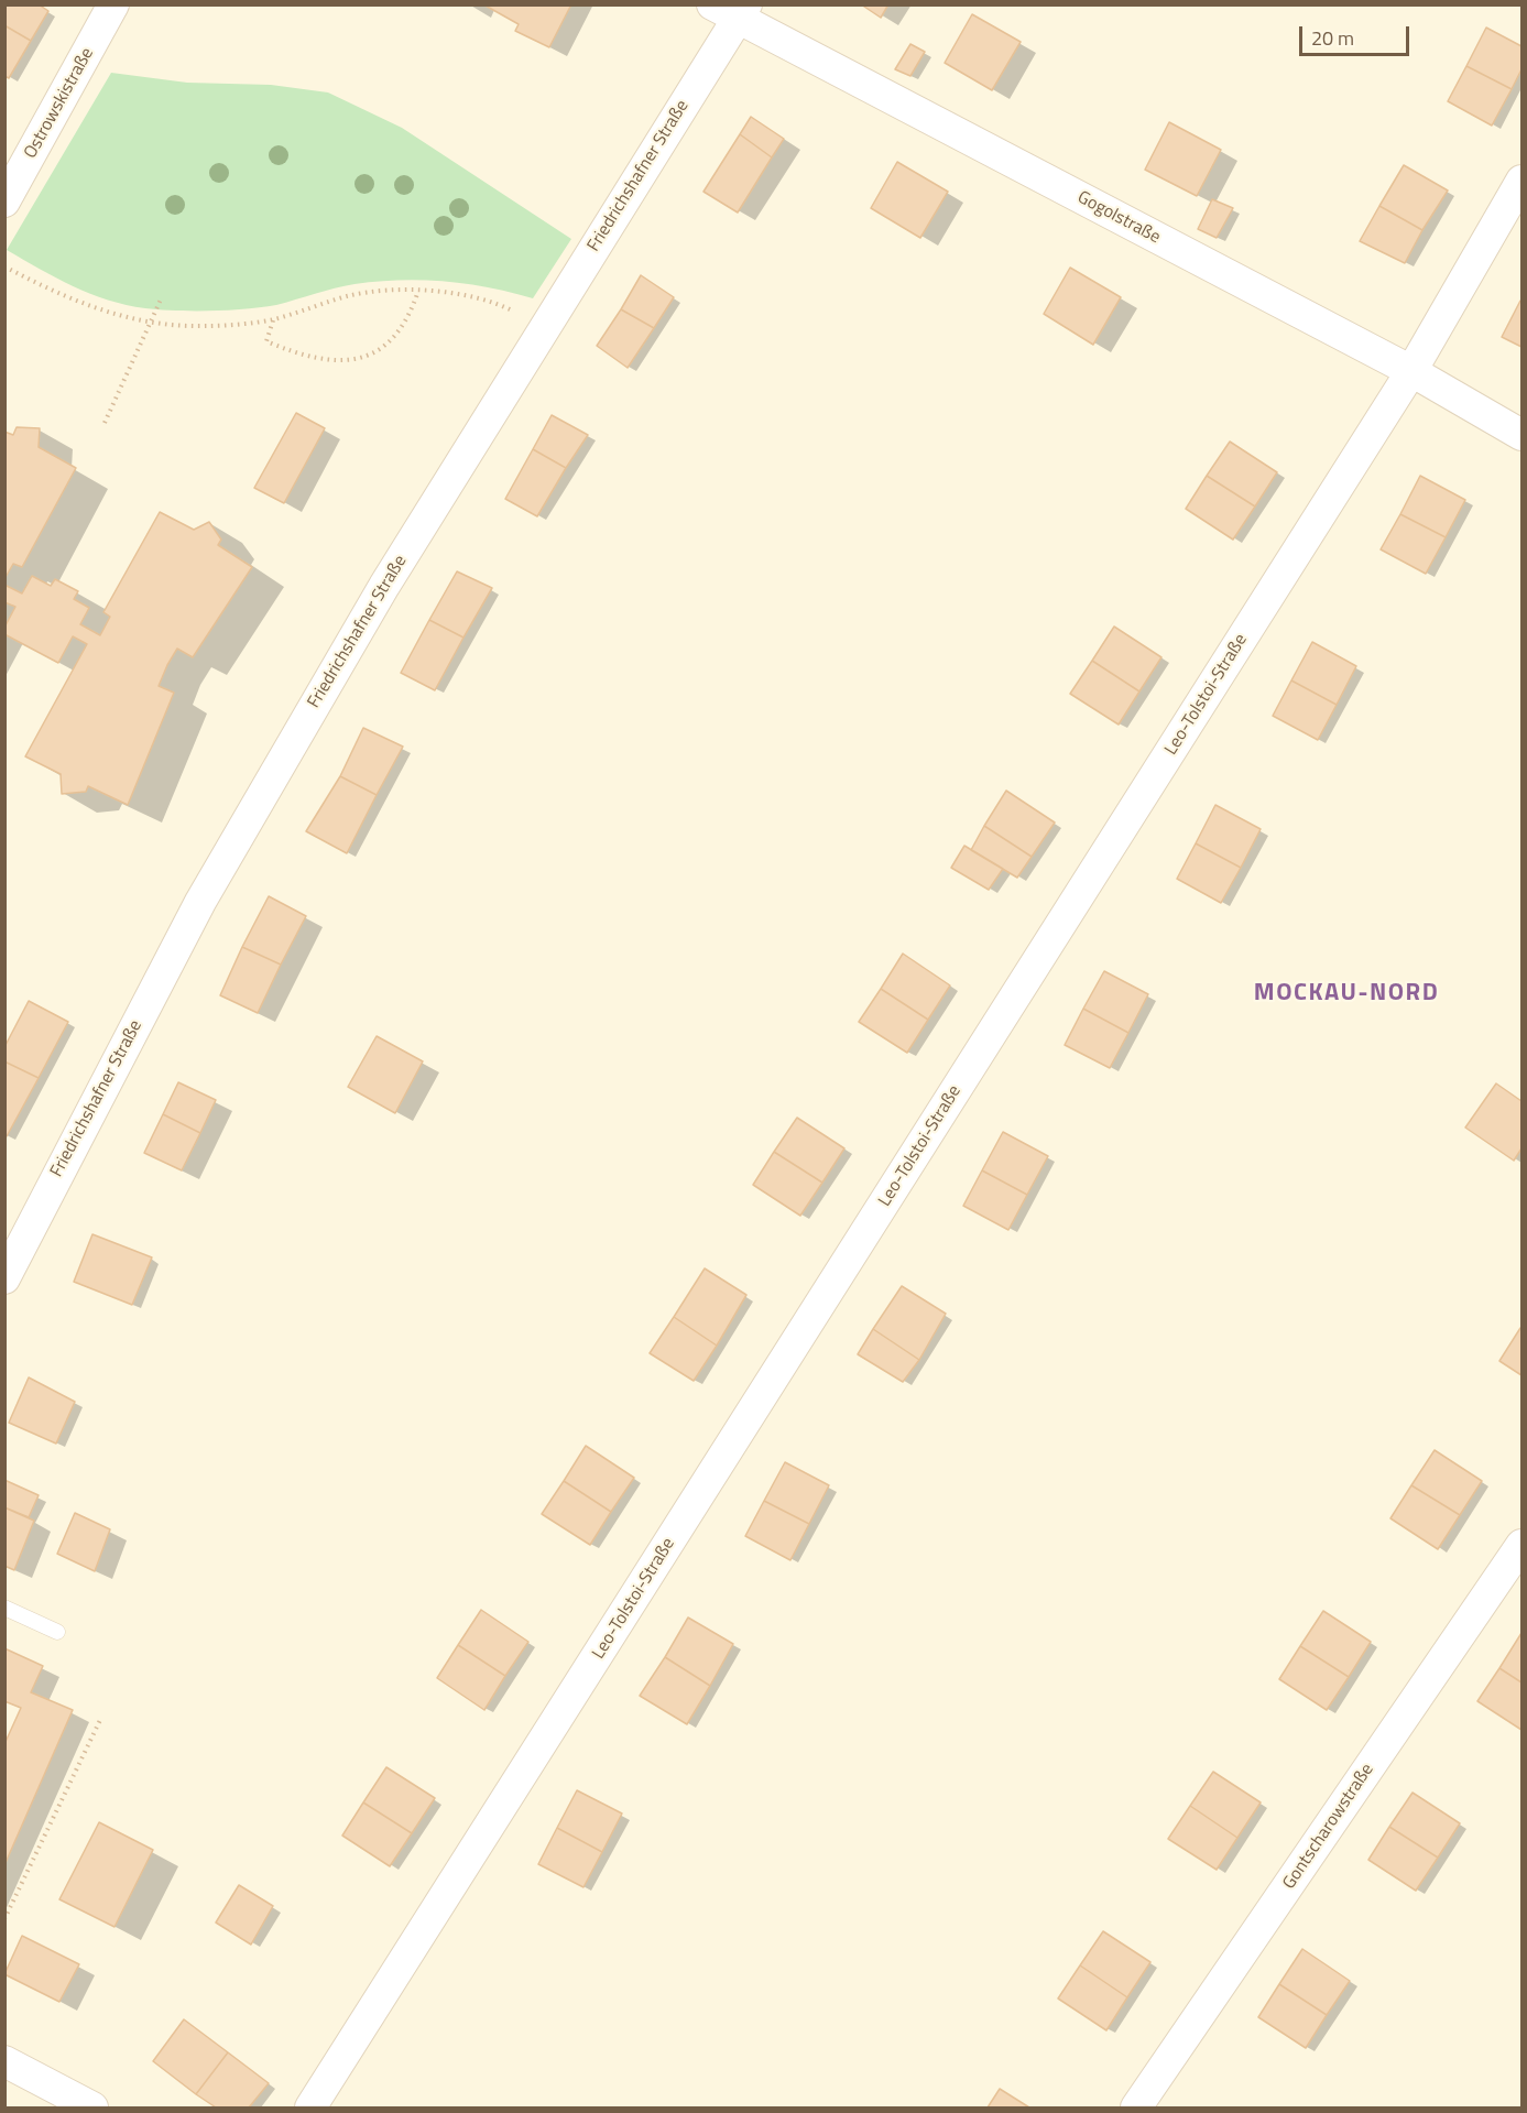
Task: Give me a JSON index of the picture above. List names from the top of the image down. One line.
{"streets":{"street":["Ostrowskistraße","Friedrichshafner Straße","Gogolstraße","Leo-Tolstoi-Straße","Gontscharowstraße"]},"crossings":[["Friedrichshafner Straße","Gogolstraße"],["Gogolstraße","Leo-Tolstoi-Straße"]],"districts":["MOCKAU-NORD"],"scale_bar":"20 m"}
